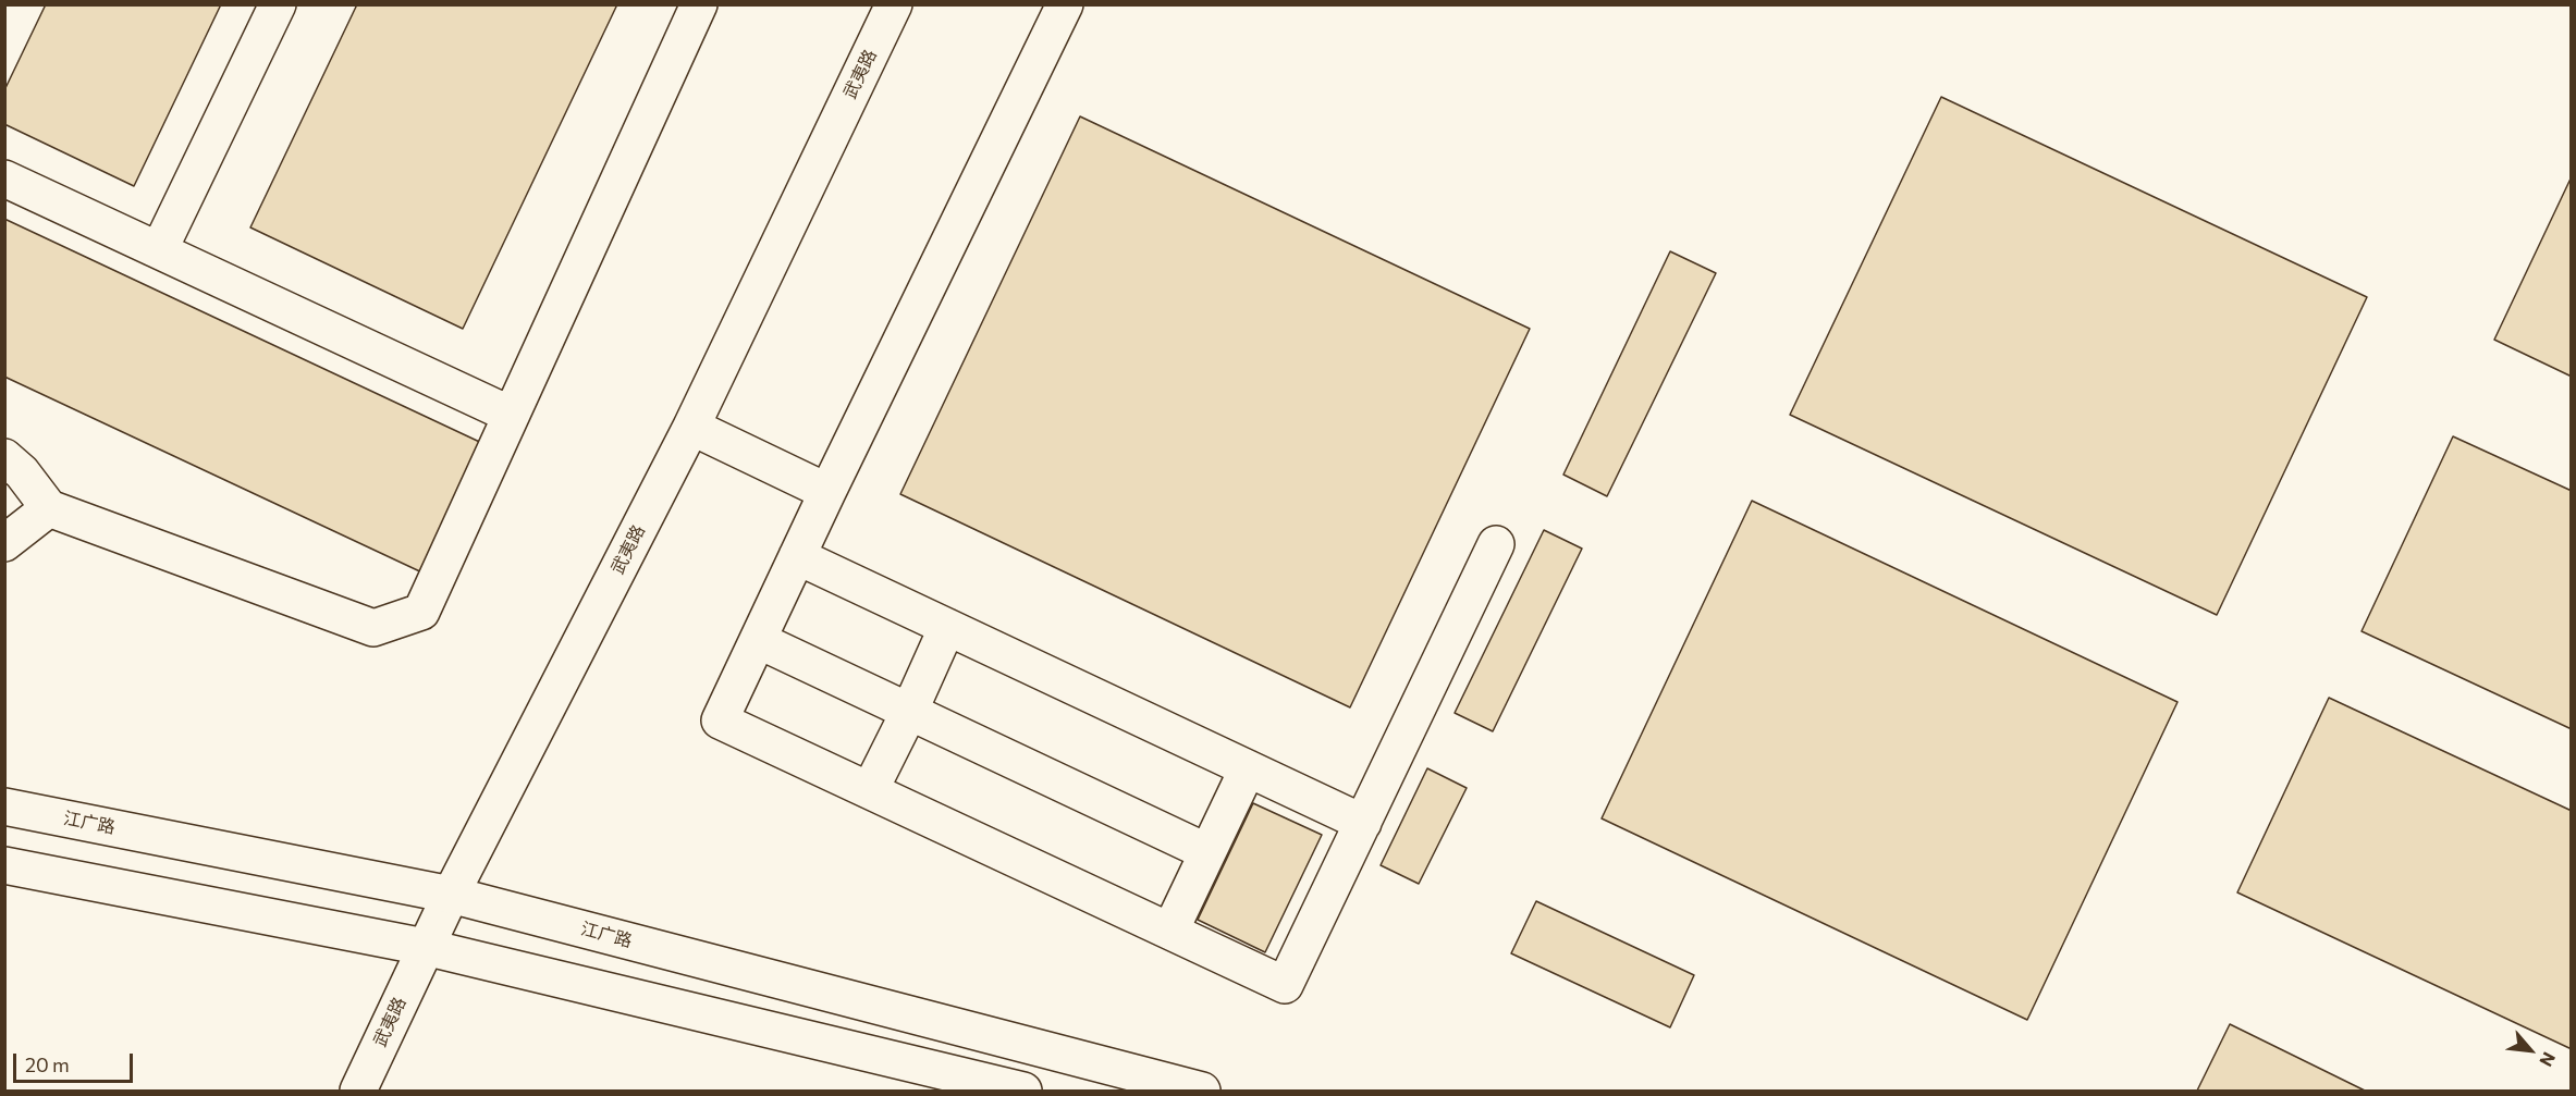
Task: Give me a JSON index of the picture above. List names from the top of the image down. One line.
{"streets":{"main road":["武夷路","江广路"]},"crossings":[["武夷路","江广路"]],"scale_bar":"20 m","north":"bottom right"}
